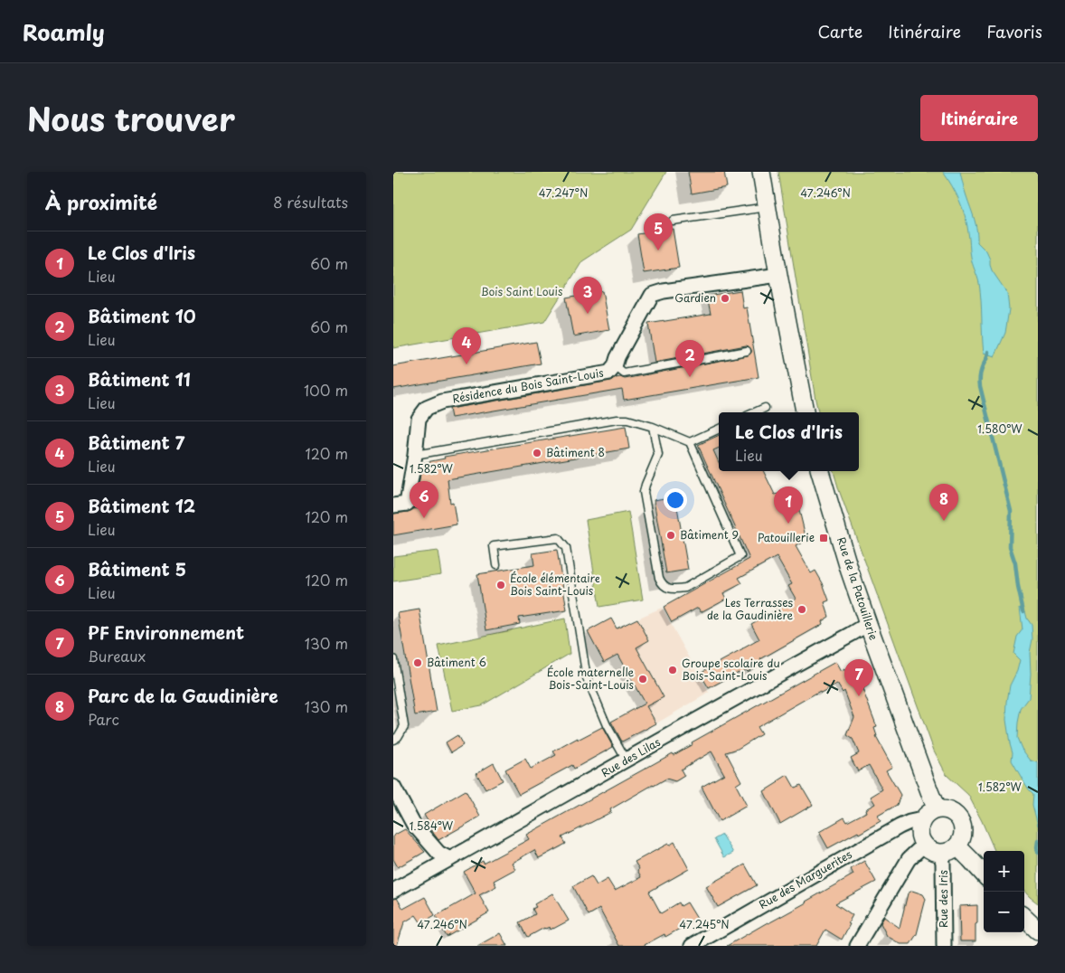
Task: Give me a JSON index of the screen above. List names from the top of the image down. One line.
{"streets":{"street":["Résidence du Bois Saint-Louis","Rue de la Patouillerie","Rue des Lilas","Rue des Marguerites","Rue des Iris"]},"crossings":[["Rue de la Patouillerie","Rue des Lilas"],["Rue de la Patouillerie","Rue des Marguerites"],["Rue de la Patouillerie","Rue des Iris"],["Rue des Marguerites","Rue des Iris"]],"parks":["Bois Saint Louis"],"places":{"other":["Gardien","Bâtiment 8","Bâtiment 9","École élémentaire Bois Saint-Louis","Les Terrasses de la Gaudinière","Bâtiment 6","Groupe scolaire du Bois-Saint-Louis","École maternelle Bois-Saint-Louis"],"transit":["Patouillerie"]},"page":{"header":"Roamly","nav":["Carte","Itinéraire","Favoris"],"title":"Nous trouver","buttons":"Itinéraire","heading":["À proximité","8 résultats"],"pins":["5","3","4","2","6","8","1","7"],"list":[{"mark":"1","name":"Le Clos d'Iris","note":"Lieu","value":"60 m"},{"mark":"2","name":"Bâtiment 10","note":"Lieu","value":"60 m"},{"mark":"3","name":"Bâtiment 11","note":"Lieu","value":"100 m"},{"mark":"4","name":"Bâtiment 7","note":"Lieu","value":"120 m"},{"mark":"5","name":"Bâtiment 12","note":"Lieu","value":"120 m"},{"mark":"6","name":"Bâtiment 5","note":"Lieu","value":"120 m"},{"mark":"7","name":"PF Environnement","note":"Bureaux","value":"130 m"},{"mark":"8","name":"Parc de la Gaudinière","note":"Parc","value":"130 m"}],"popup":["Le Clos d'Iris","Lieu"],"map_buttons":["+","−"]},"coordinates":["47.247°N","47.246°N","1.580°W","1.582°W","1.584°W","47.245°N"]}
